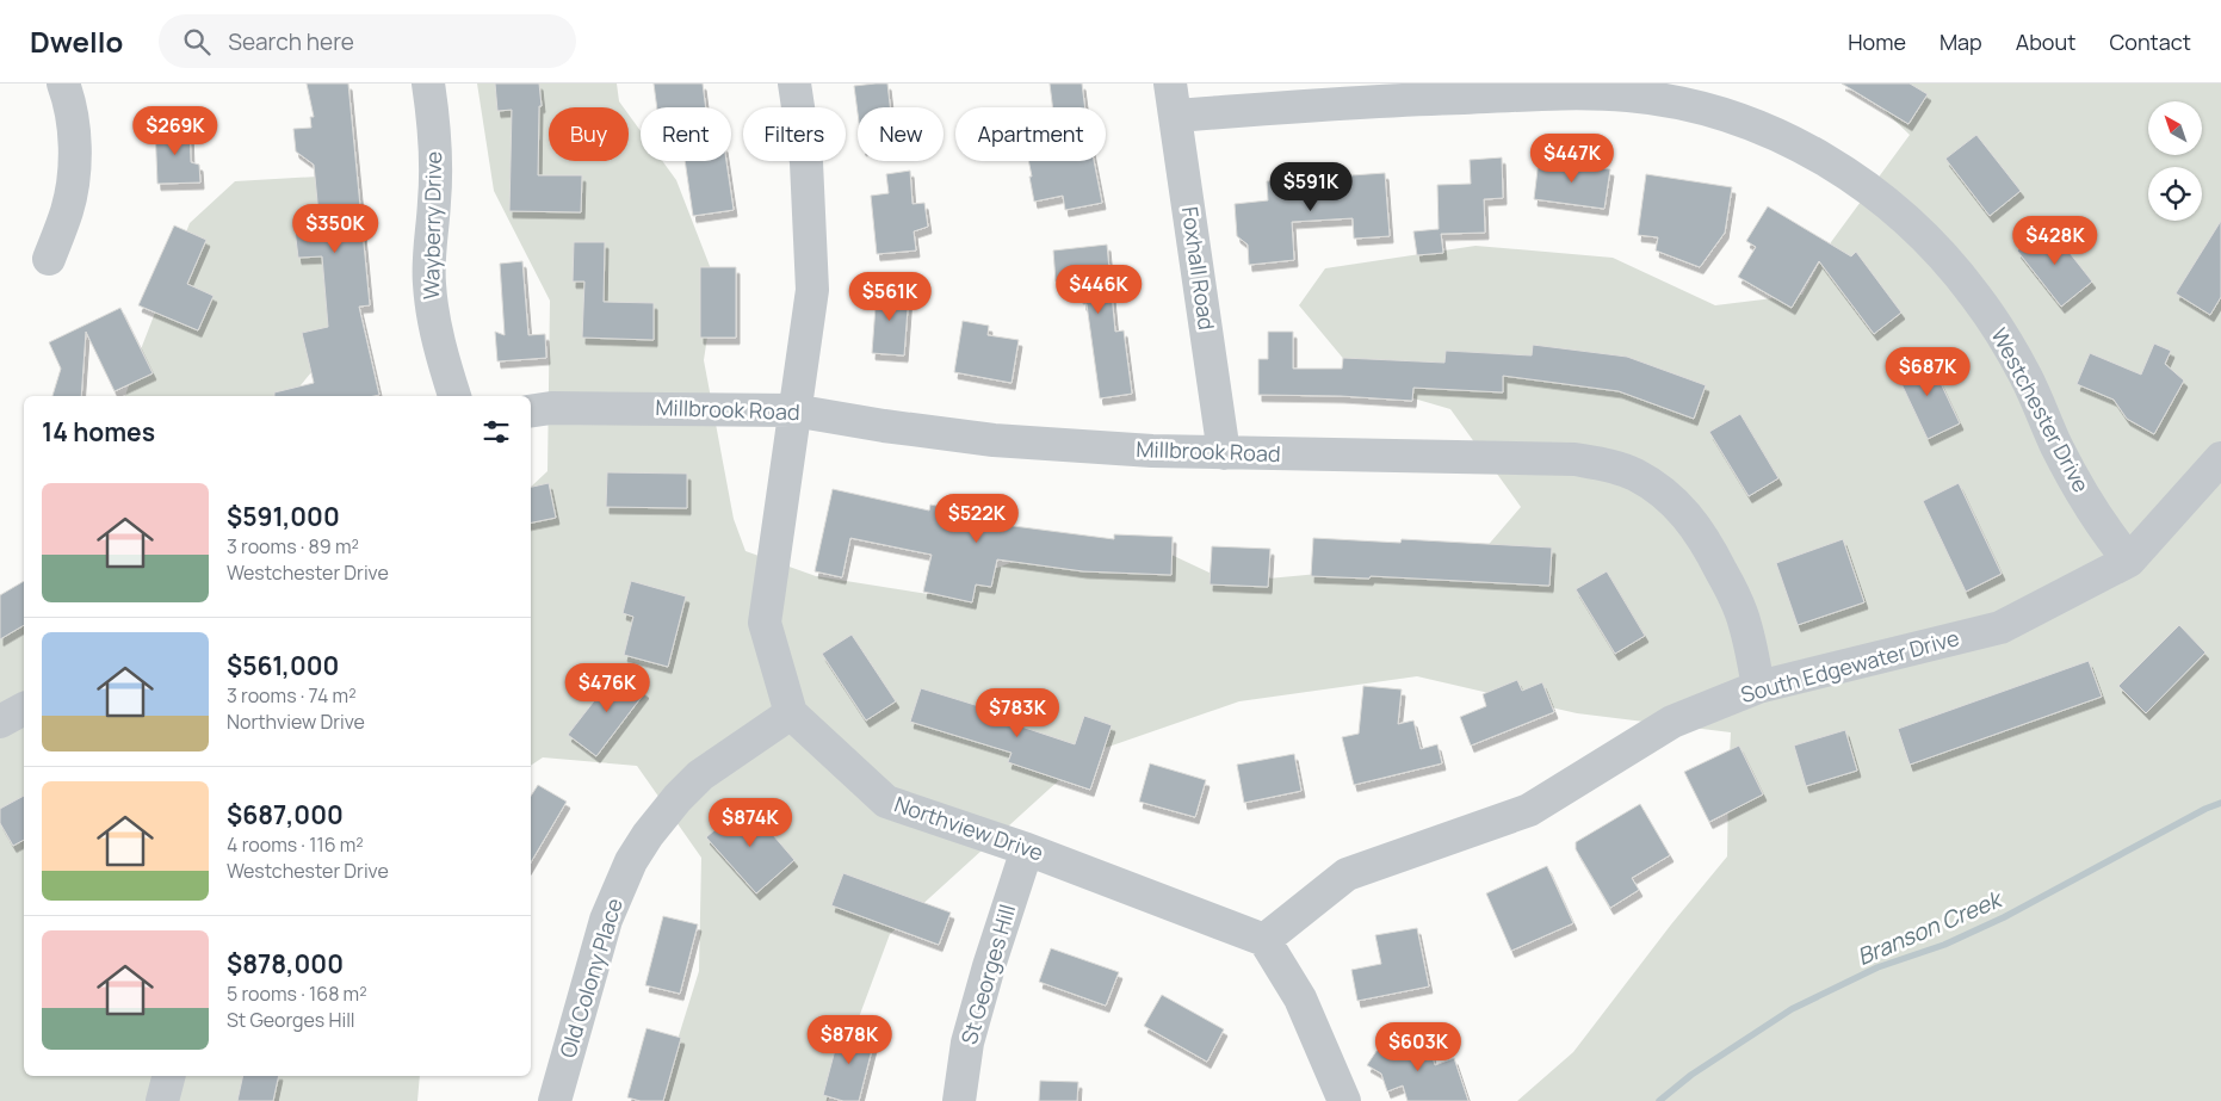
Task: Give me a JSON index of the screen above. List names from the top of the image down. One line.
{"streets":{"street":["Wayberry Drive","Foxhall Road","Millbrook Road","Westchester Drive","South Edgewater Drive","Northview Drive","St Georges Hill","Old Colony Place"]},"crossings":[["Foxhall Road","Millbrook Road"],["Foxhall Road","Westchester Drive"],["Millbrook Road","South Edgewater Drive"],["Westchester Drive","South Edgewater Drive"],["South Edgewater Drive","Northview Drive"],["Northview Drive","St Georges Hill"],["Northview Drive","Old Colony Place"]],"water":["Branson Creek"],"north":"top left","page":{"header":"Dwello","search":"Search here","nav":["Home","Map","About","Contact"],"price":["$269K","$447K","$591K","$350K","$428K","$446K","$561K","$687K","$522K","$476K","$783K","$874K","$878K","$603K"],"chip":["Buy","Rent","Filters","New","Apartment"],"heading":"14 homes","list":[{"name":"$591,000","note":"3 rooms · 89 m² · Westchester Drive"},{"name":"$561,000","note":"3 rooms · 74 m² · Northview Drive"},{"name":"$687,000","note":"4 rooms · 116 m² · Westchester Drive"},{"name":"$878,000","note":"5 rooms · 168 m² · St Georges Hill"}]}}
